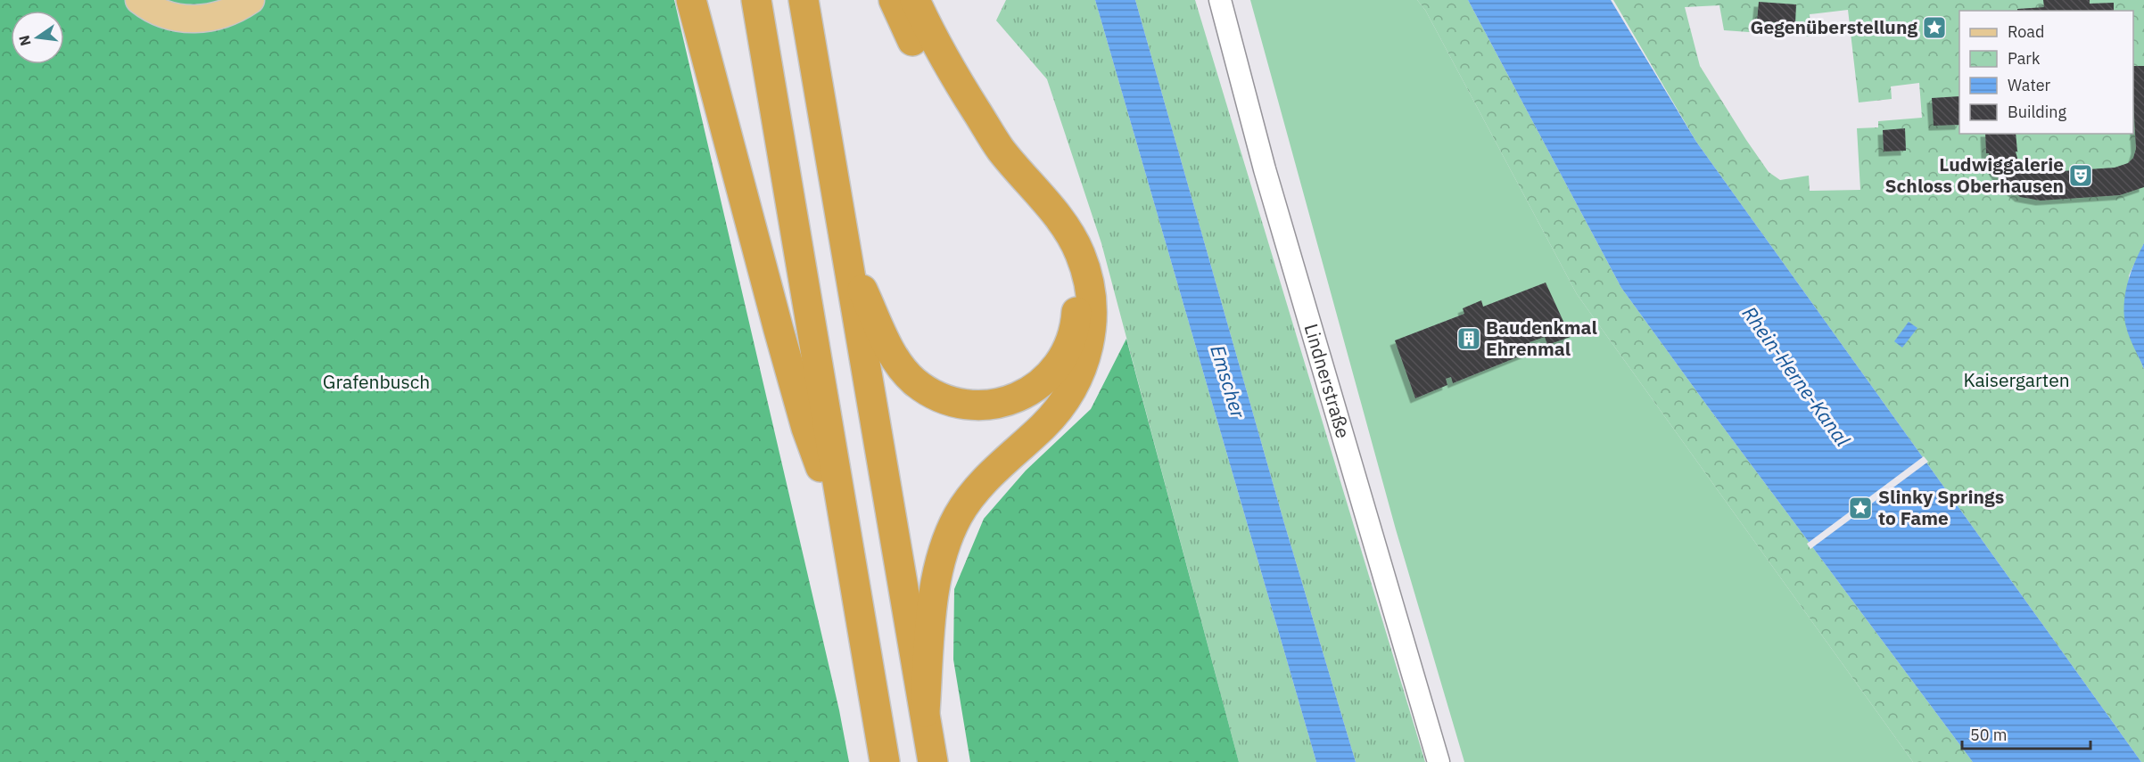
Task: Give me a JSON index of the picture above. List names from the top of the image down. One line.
{"streets":{"street":["Lindnerstraße"]},"water":["Rhein-Herne-Kanal","Emscher"],"parks":["Kaisergarten","Grafenbusch"],"places":{"place":["Gegenüberstellung","Slinky Springs to Fame"],"theatre":["Ludwiggalerie Schloss Oberhausen"],"building":["Baudenkmal Ehrenmal"]},"legend":["Road","Park","Water","Building"],"scale_bar":"50 m","north":"left"}
